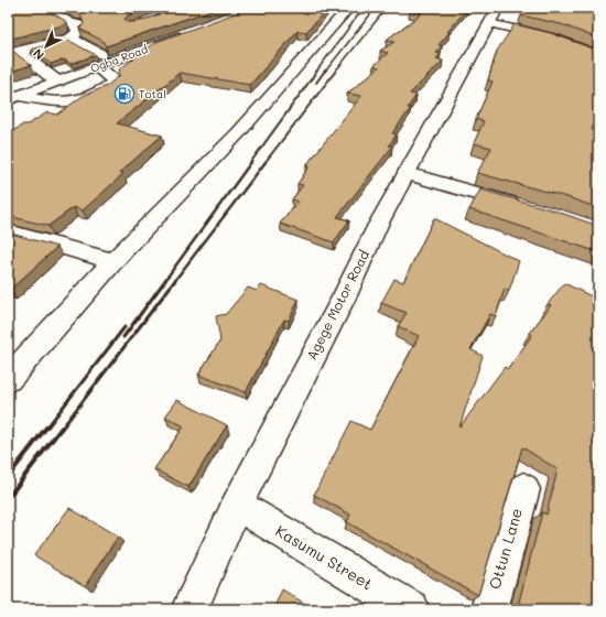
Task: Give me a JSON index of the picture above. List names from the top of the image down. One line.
{"streets":{"street":["Ogba Road","Agege Motor Road","Ottun Lane","Kasumu Street"]},"crossings":[["Agege Motor Road","Kasumu Street"]],"places":{"fuel station":["Total"]},"north":"bottom left"}
